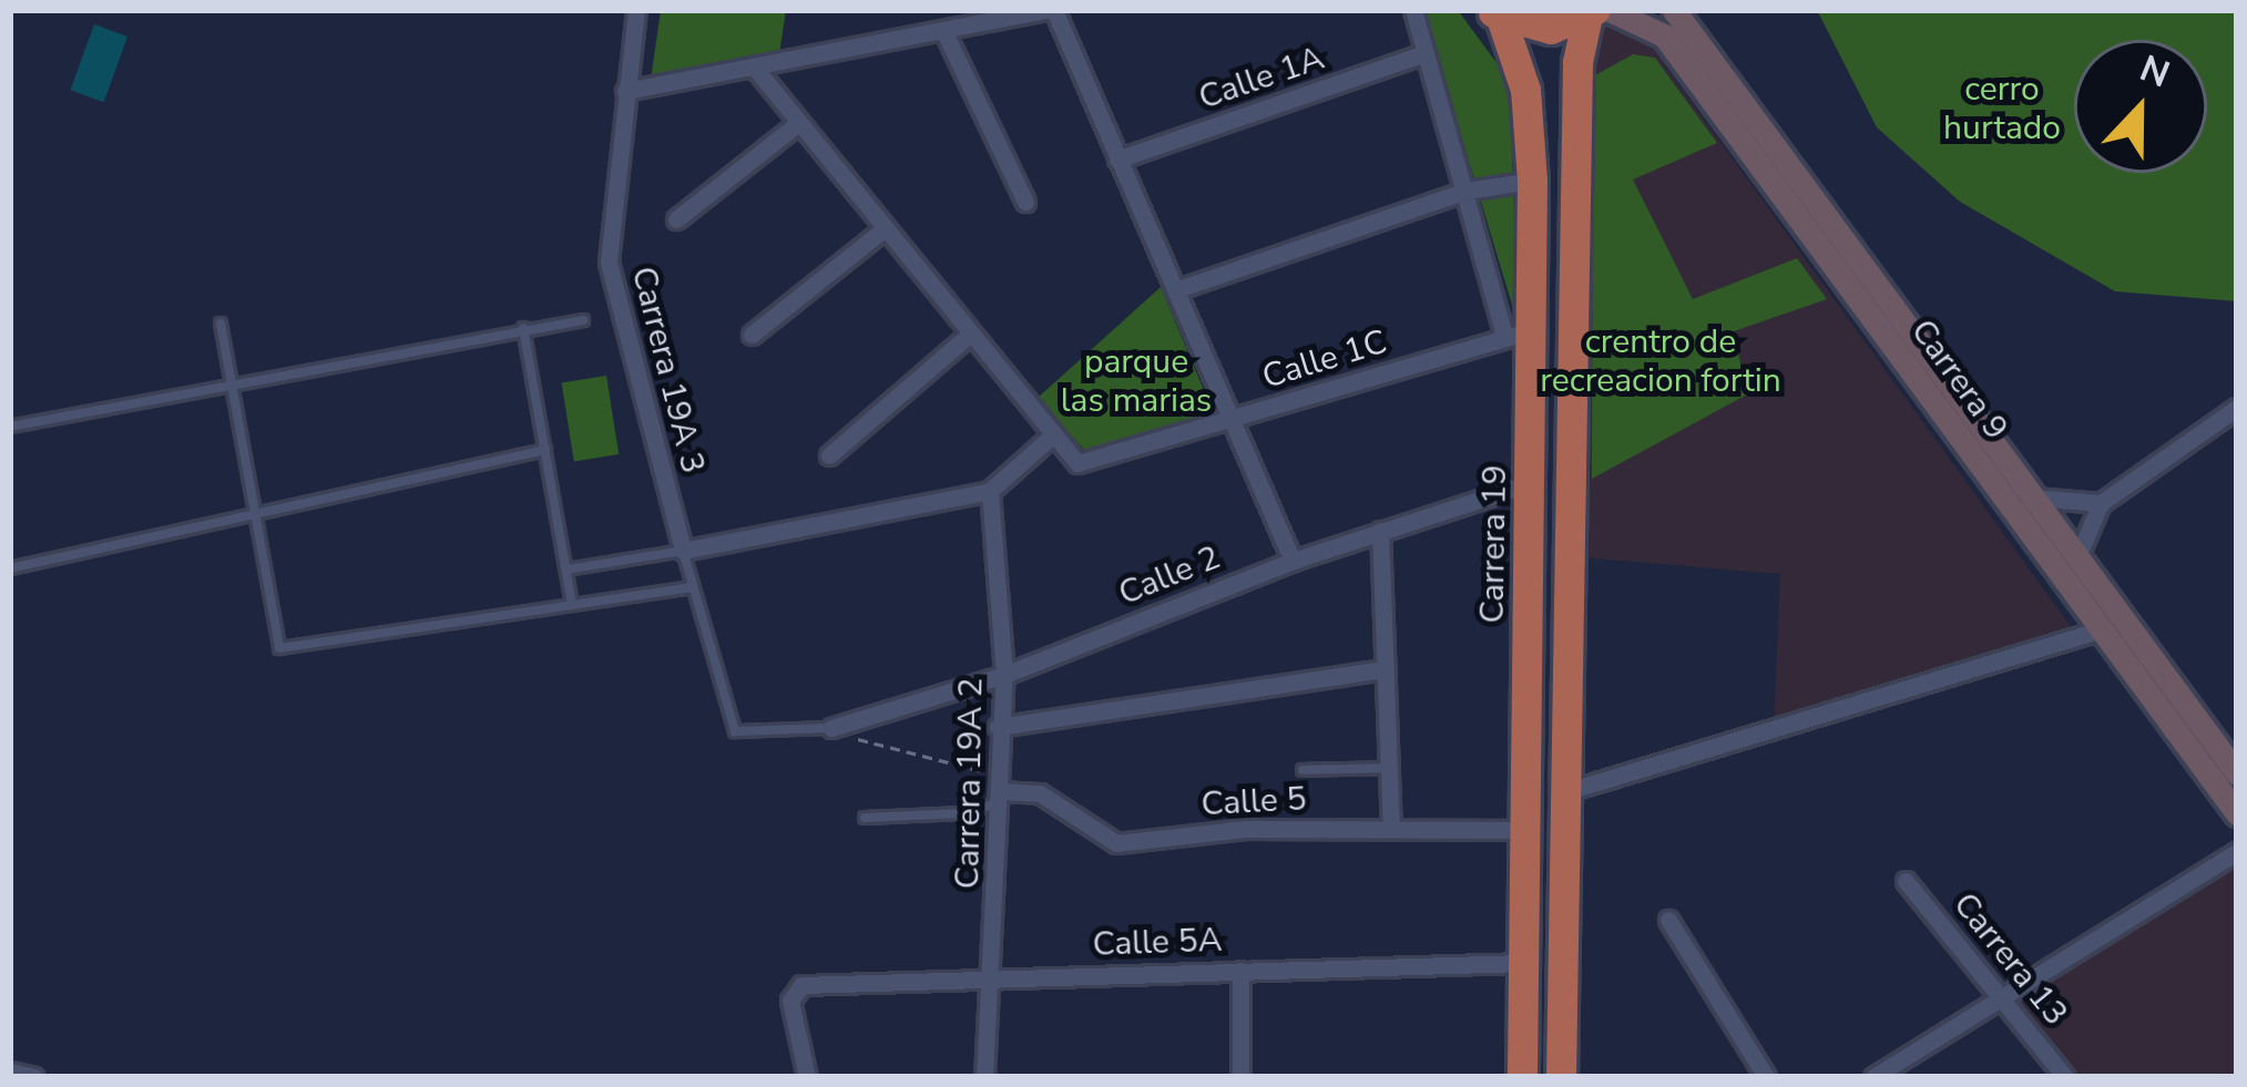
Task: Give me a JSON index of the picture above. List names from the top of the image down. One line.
{"streets":{"highway":["Carrera 19"],"main road":["Carrera 9"],"street":["Calle 1A","Calle 1C","Carrera 19A 3","Calle 2","Carrera 19A 2","Calle 5","Calle 5A","Carrera 13"]},"crossings":[["Calle 1C","Carrera 19"],["Carrera 19A 3","Calle 2"],["Carrera 19","Calle 2"],["Carrera 19","Calle 5"],["Carrera 19","Calle 5A"],["Calle 2","Carrera 19A 2"],["Carrera 19A 2","Calle 5"],["Carrera 19A 2","Calle 5A"]],"parks":["cerro hurtado","crentro de recreacion fortin","parque las marias"],"north":"top"}
